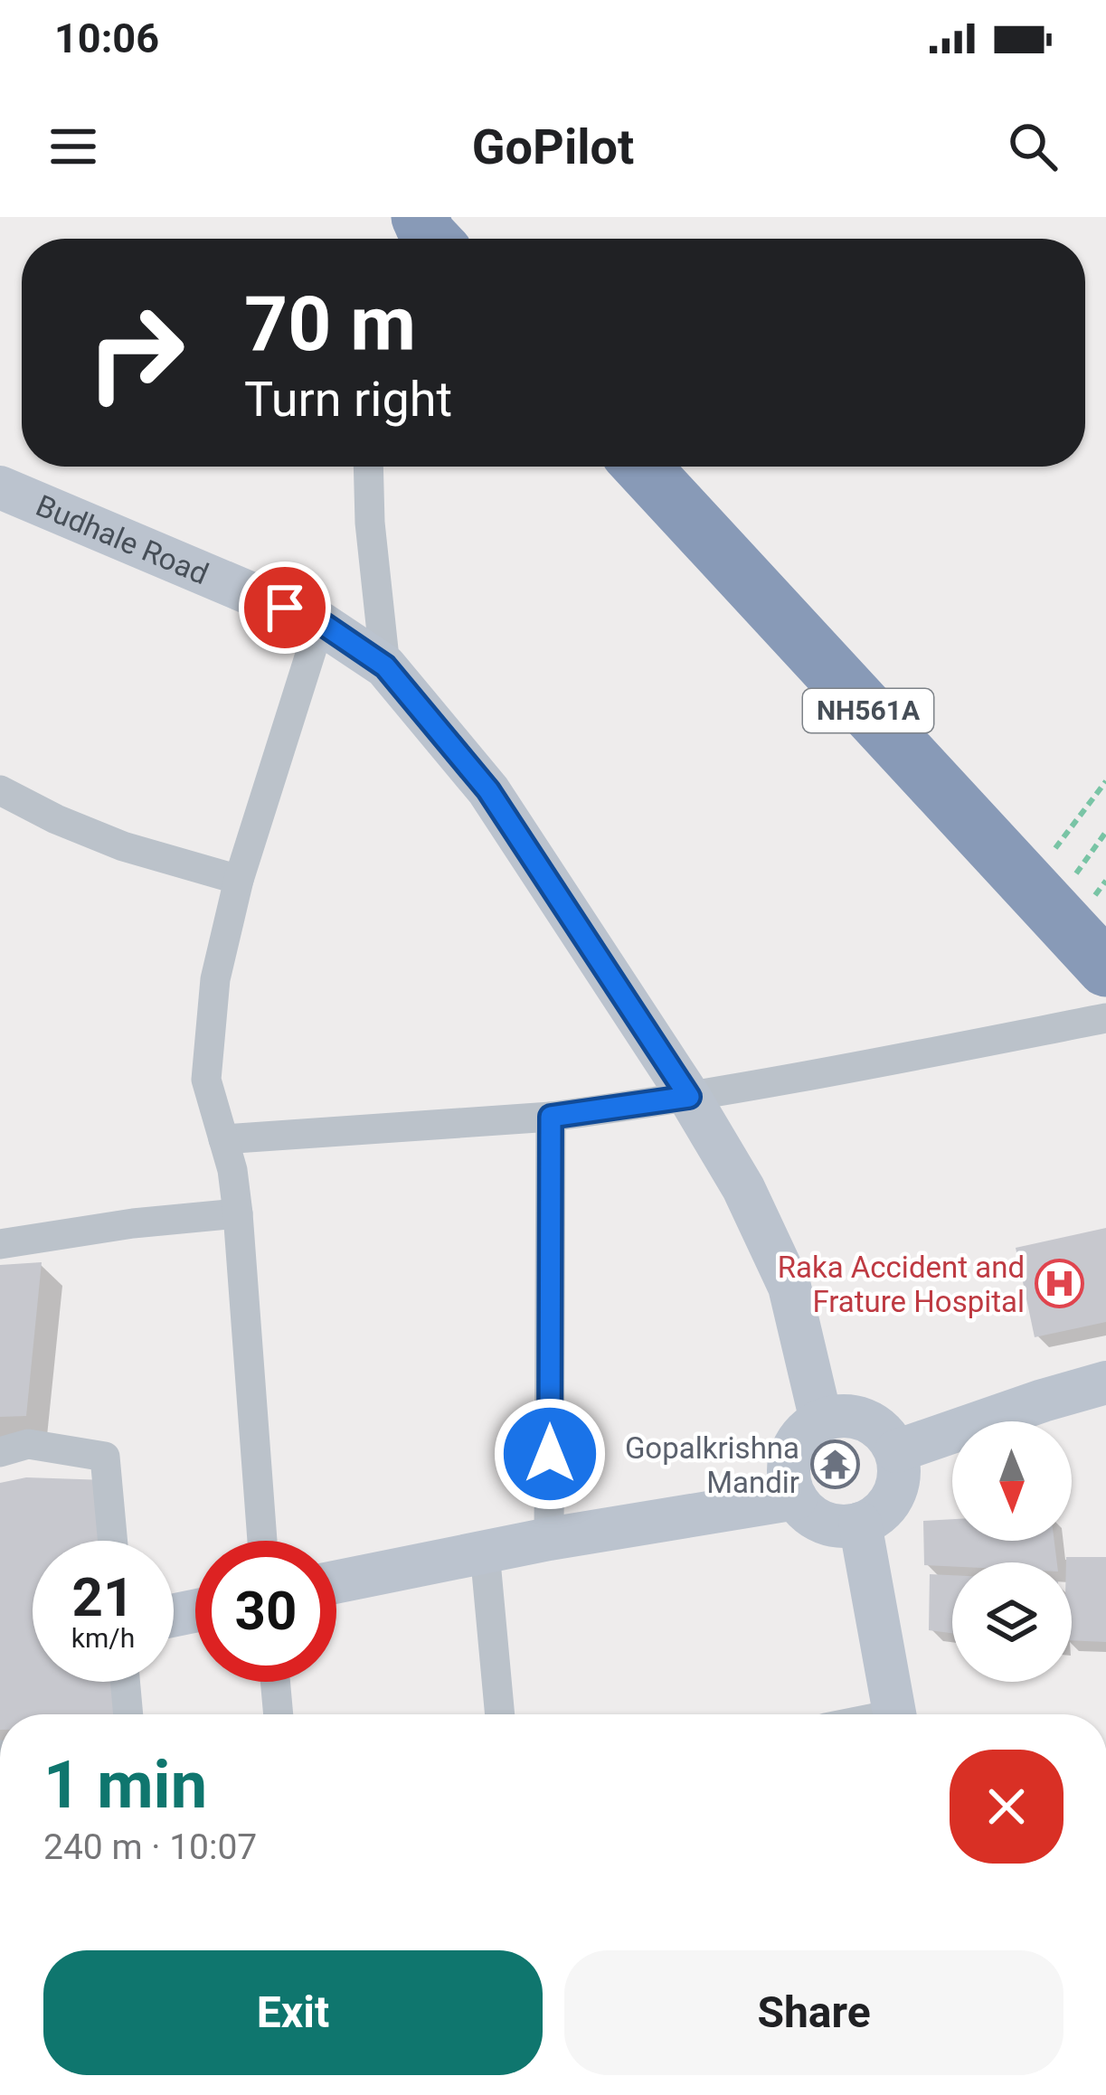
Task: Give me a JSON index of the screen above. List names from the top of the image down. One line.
{"streets":{"highway":["NH561A"],"street":["Budhale Road"]},"places":{"hospital":["Raka Accident and Frature Hospital"],"temple":["Gopalkrishna Mandir"]},"north":"bottom","page":{"status":"10:06","header":"GoPilot","turn":["70 m","Turn right"],"speed":"21 km/h","limit":"30","heading":["1 min","240 m · 10:07"],"buttons":["Exit","Share"]}}
